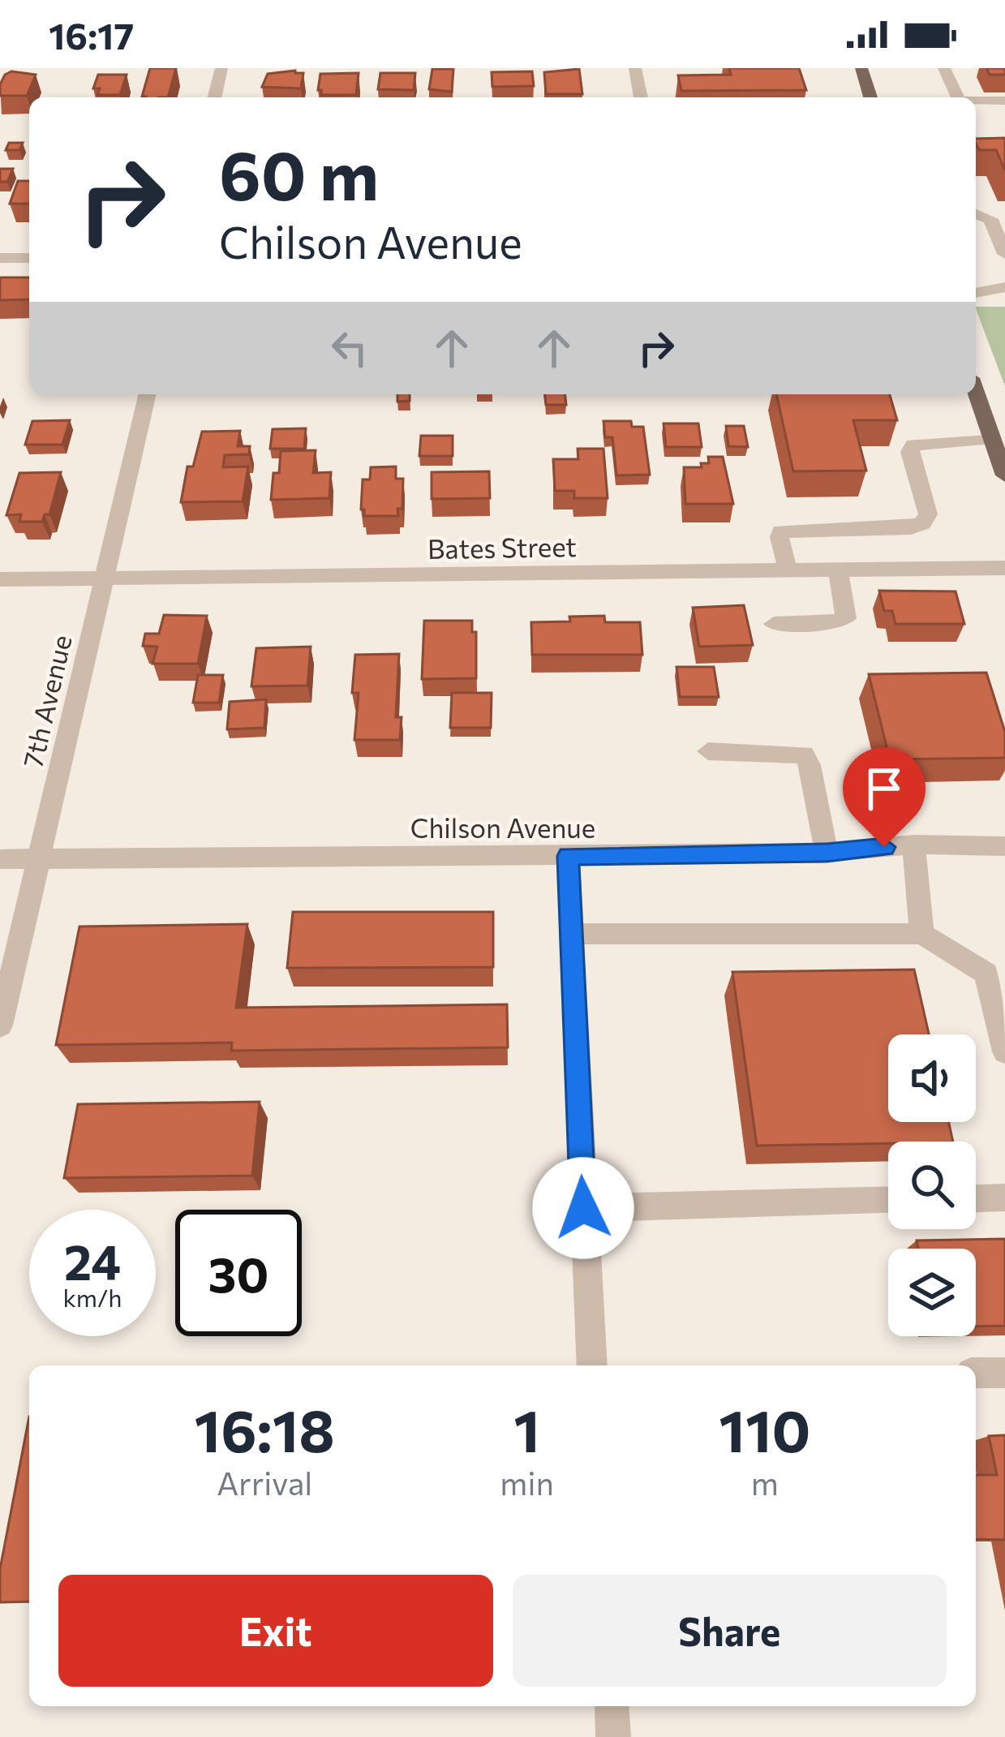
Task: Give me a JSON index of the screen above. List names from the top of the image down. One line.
{"streets":{"street":["Bates Street","7th Avenue","Chilson Avenue"]},"crossings":[["Bates Street","7th Avenue"],["7th Avenue","Chilson Avenue"]],"page":{"status":"16:17","turn":["60 m","Chilson Avenue"],"speed":"24 km/h","limit":"30","eta":["16:18","Arrival","1","min","110","m"],"buttons":["Exit","Share"]}}
